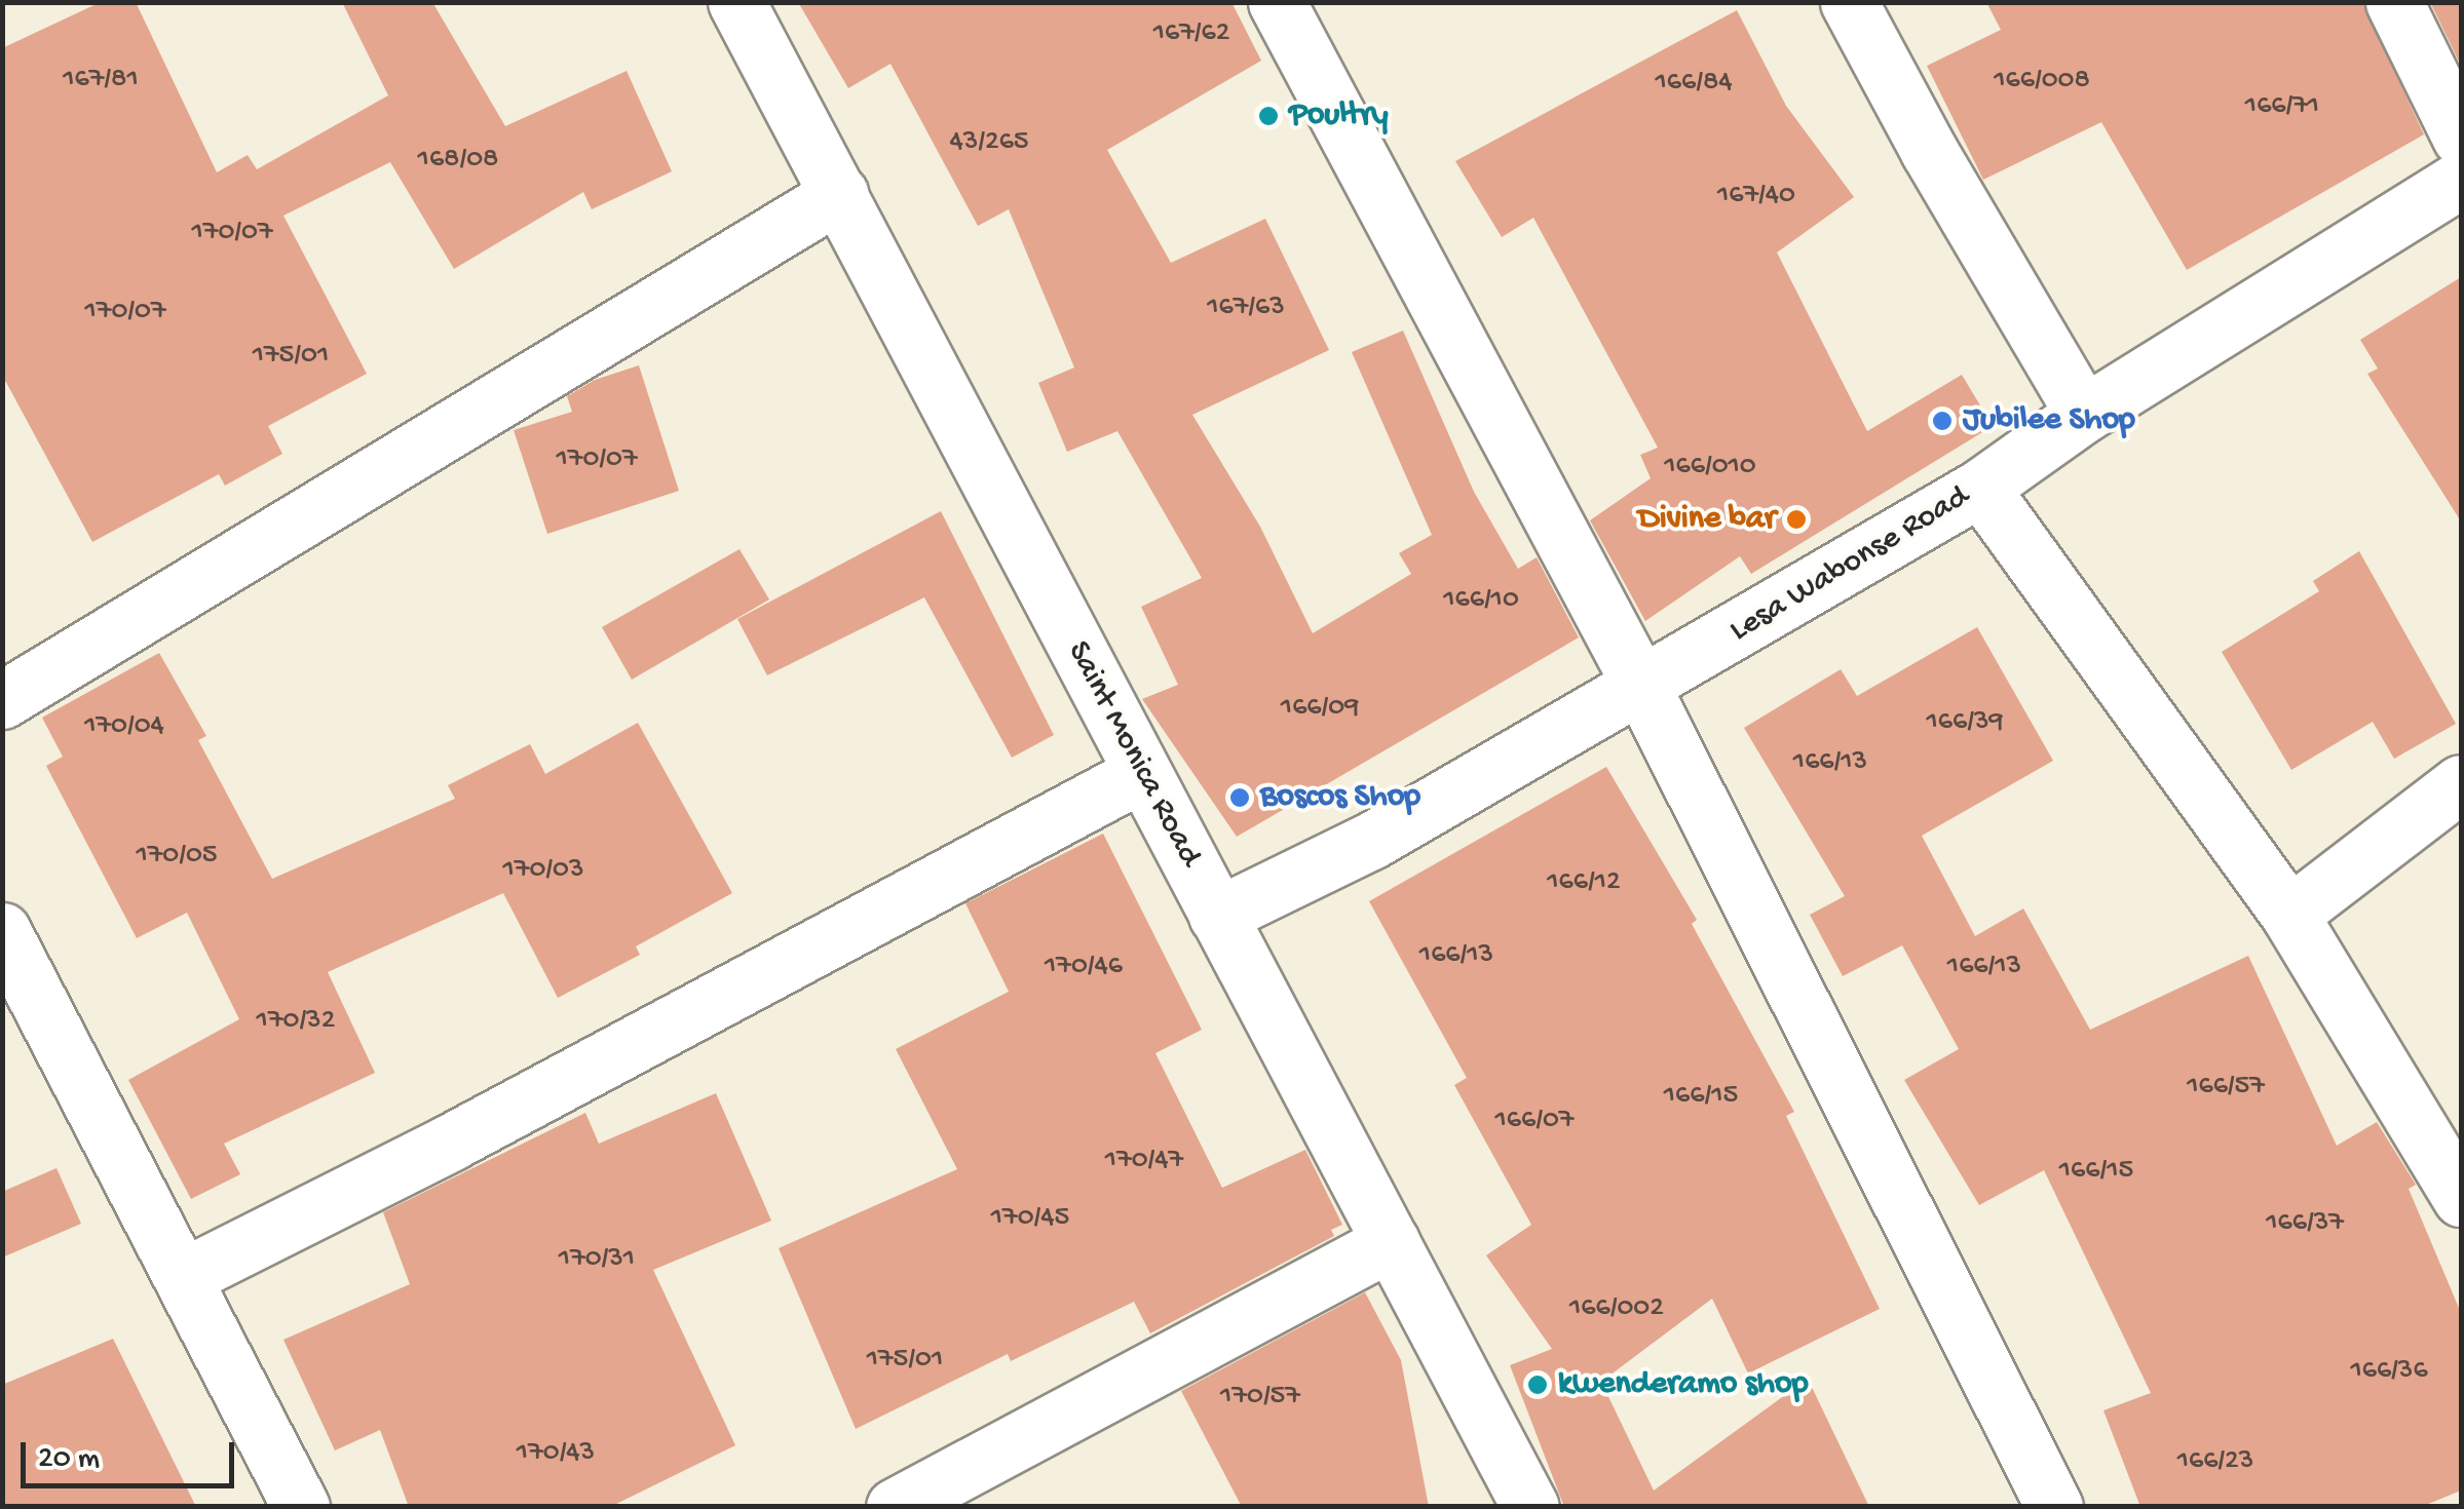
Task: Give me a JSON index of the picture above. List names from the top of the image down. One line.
{"streets":{"street":["Lesa Wabonse Road","Saint Monica Road"]},"crossings":[["Lesa Wabonse Road","Saint Monica Road"]],"places":["Poultry","Jubilee Shop","Divine bar","Boscos Shop","kwenderamo shop"],"house_numbers":["167/62","167/81","166/008","166/84","166/71","43/265","168/08","167/40","170/07","167/63","170/07","175/01","170/07","166/010","166/10","166/09","166/39","170/04","166/13","170/05","170/03","166/12","166/13","170/46","166/13","170/32","166/57","166/15","166/07","170/47","166/15","170/45","166/37","170/31","166/002","175/01","166/36","170/57","170/43","166/23"],"scale_bar":"20 m"}
